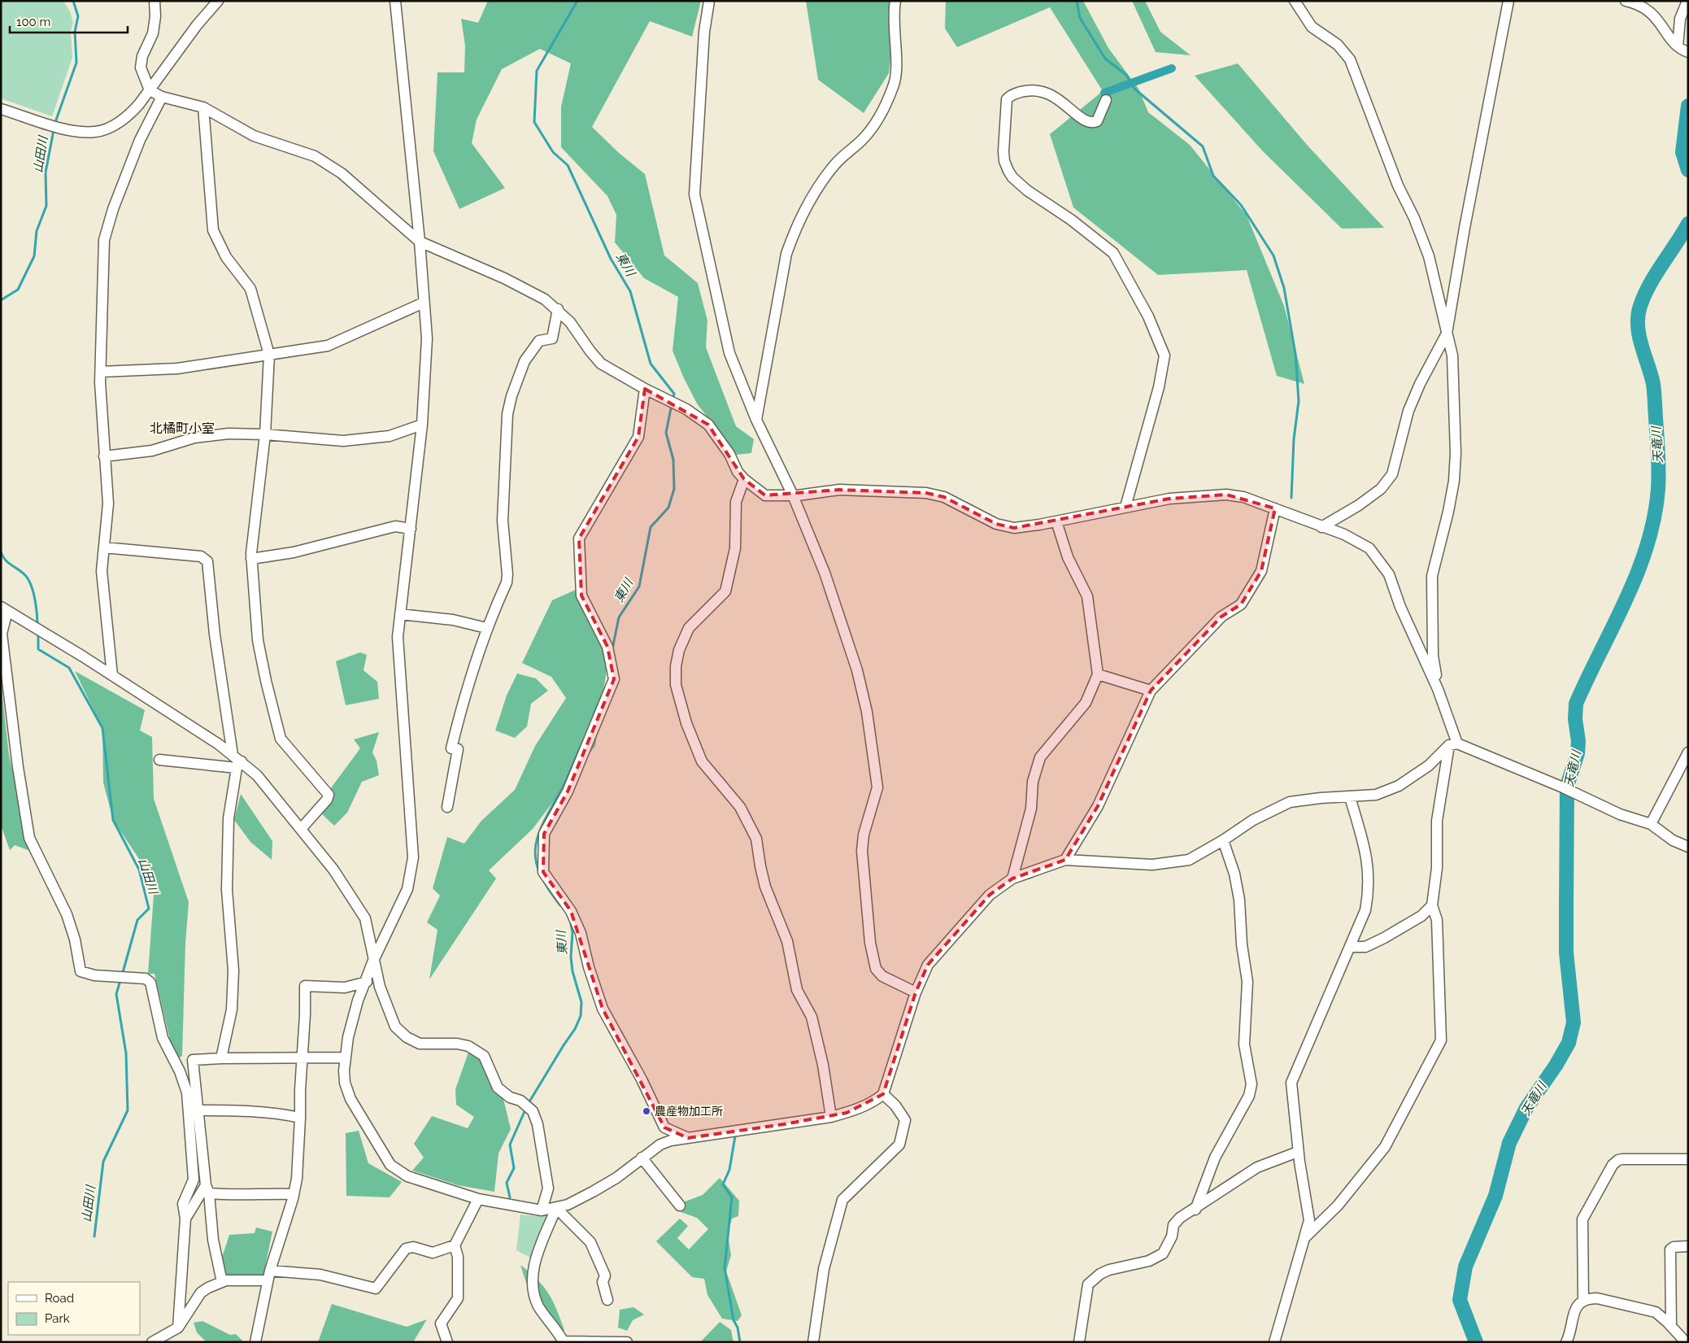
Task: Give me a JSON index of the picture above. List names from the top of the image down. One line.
{"districts":["北橘町小室"],"water":["山田川","東川","天竜川"],"places":["農産物加工所"],"legend":["Road","Park"],"scale_bar":"100 m"}
